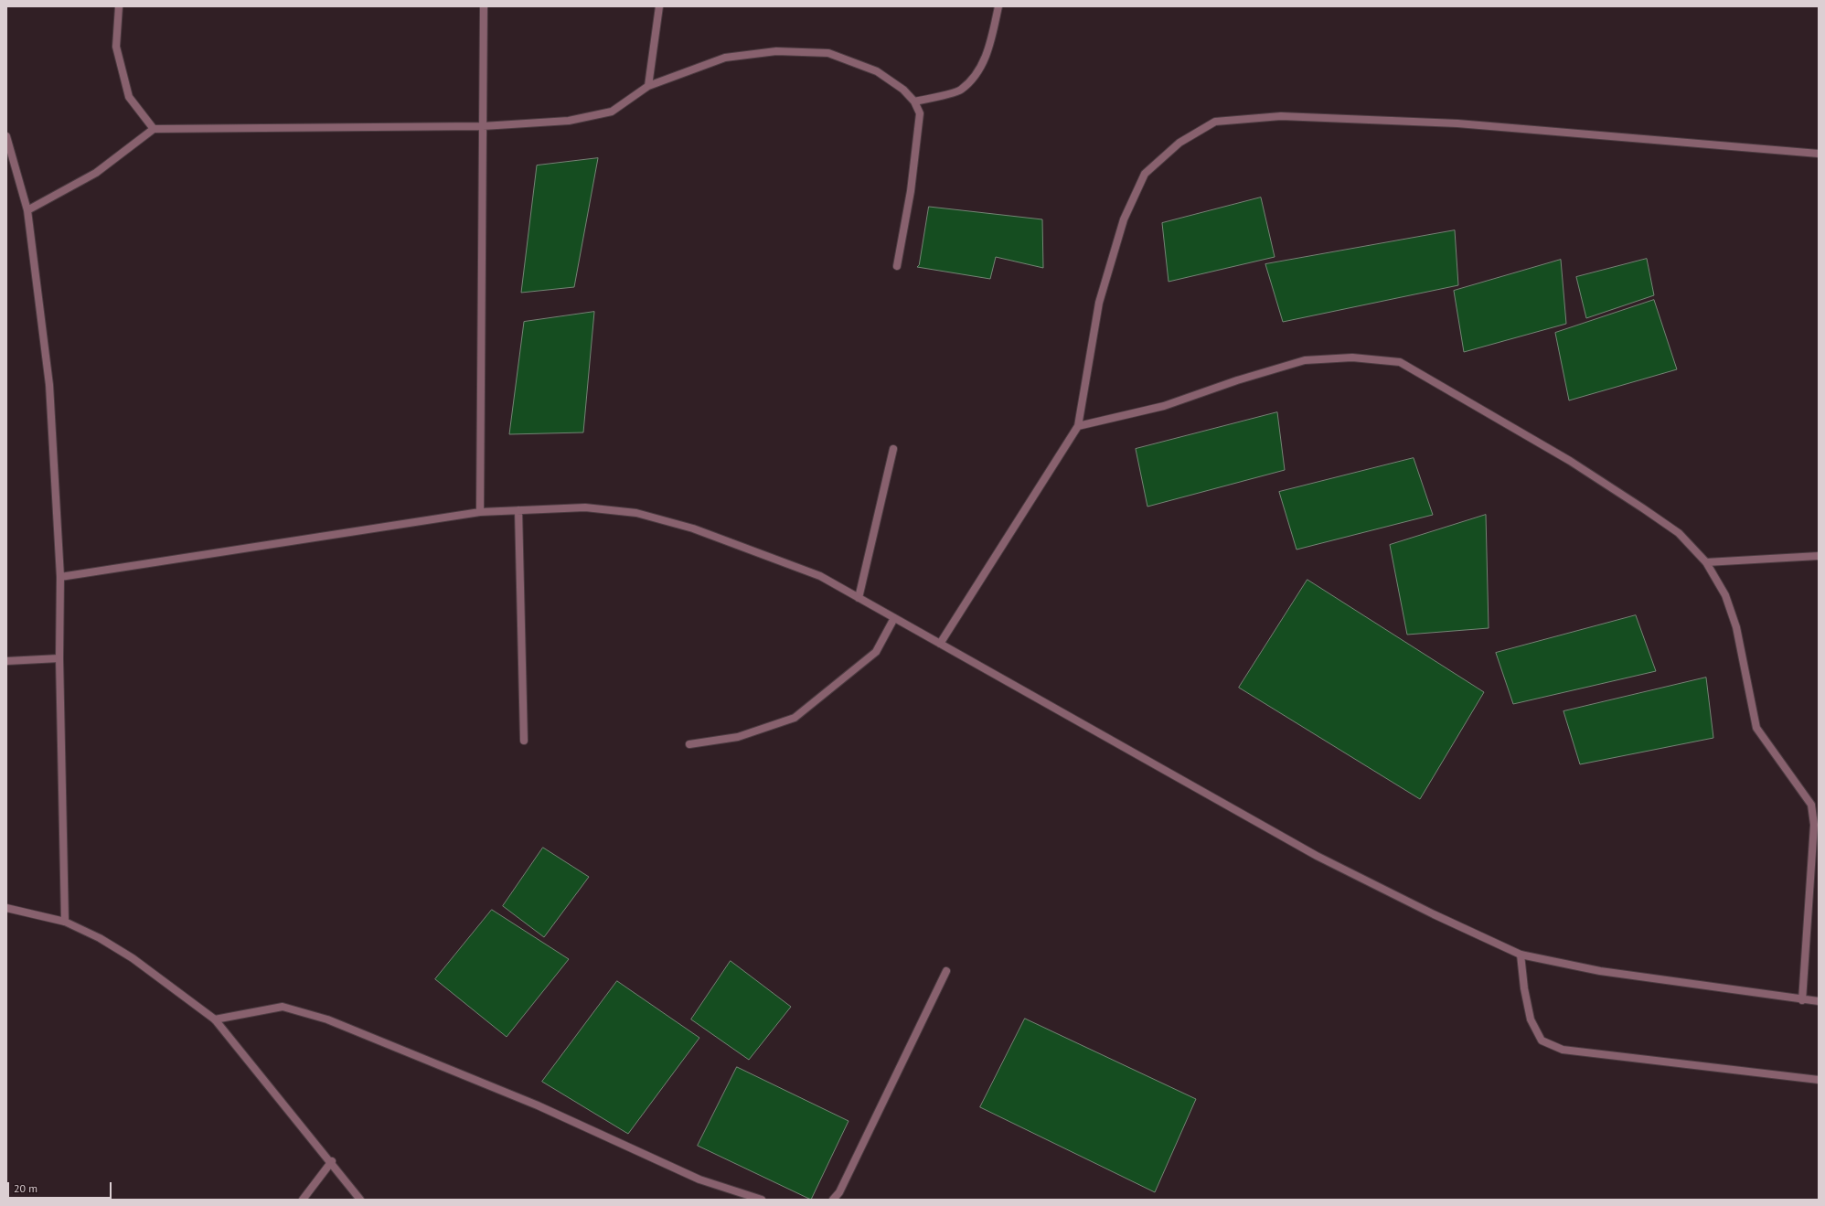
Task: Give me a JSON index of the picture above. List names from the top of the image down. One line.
{"scale_bar":"20 m"}
